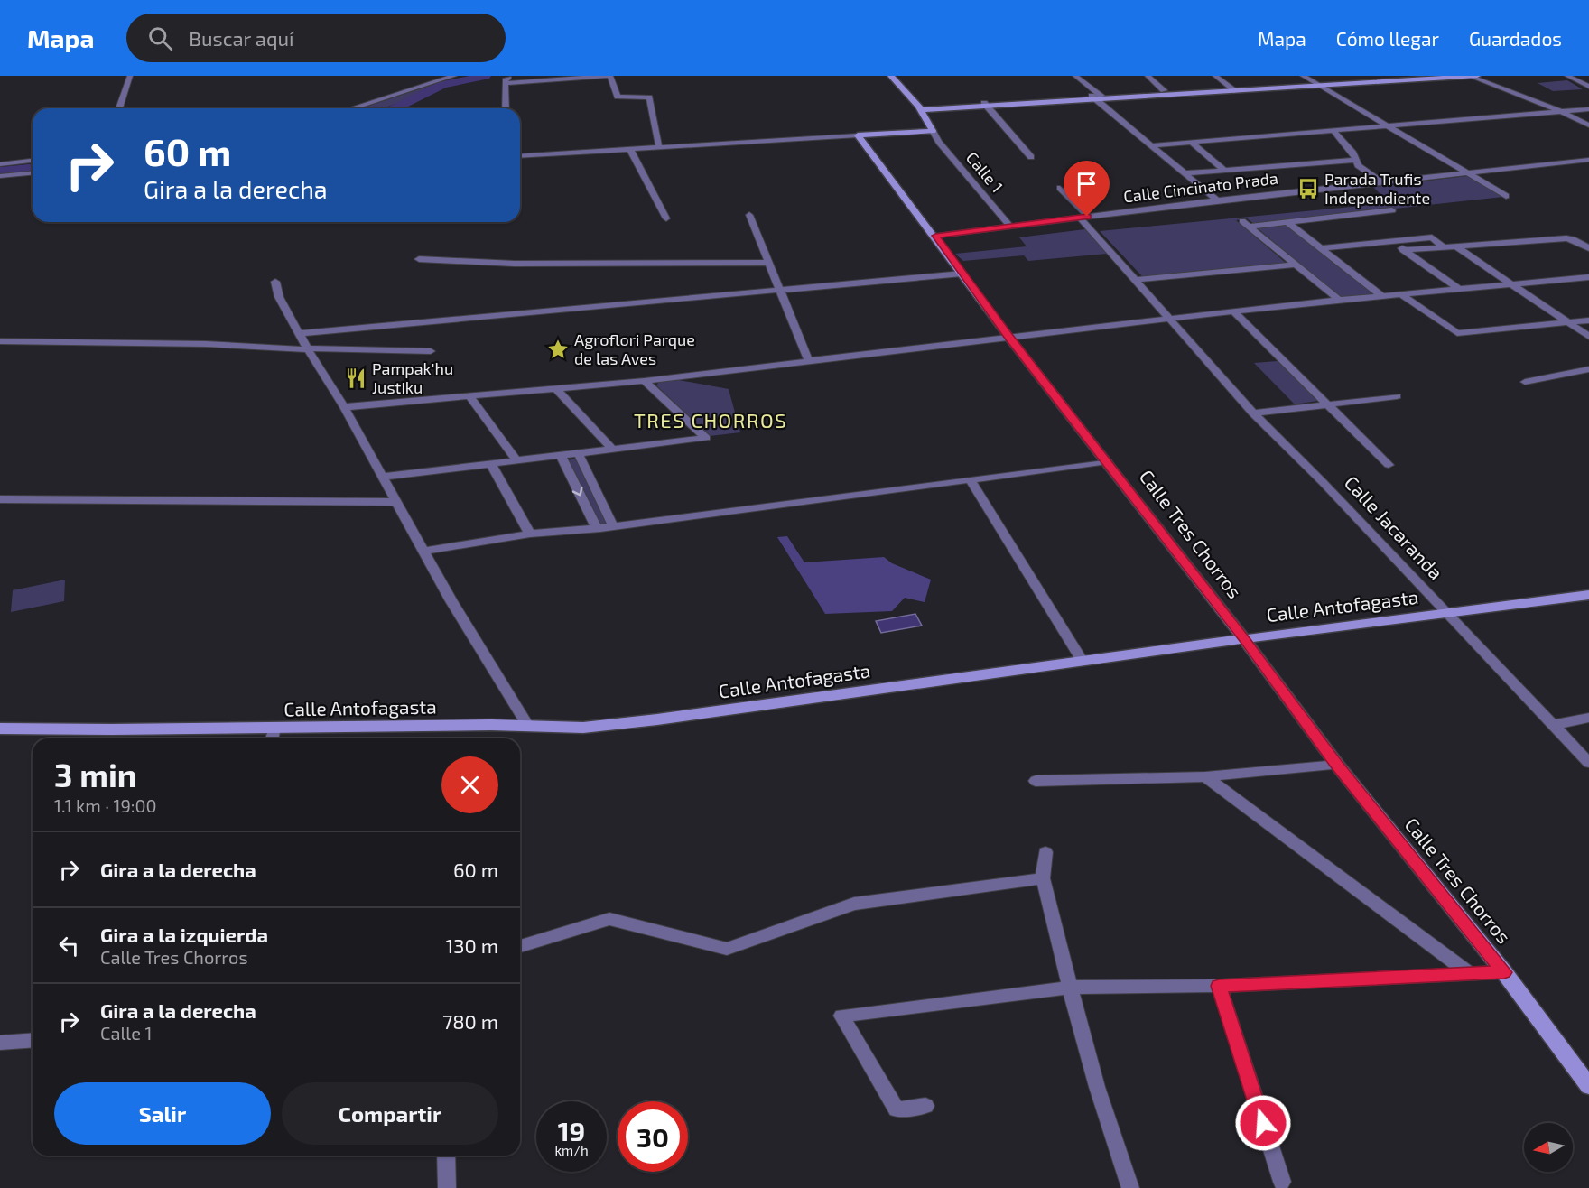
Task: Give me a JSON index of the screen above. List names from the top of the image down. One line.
{"streets":{"main road":["Calle 1","Calle Tres Chorros","Calle Antofagasta"],"street":["Calle Cincinato Prada","Calle Jacaranda"]},"crossings":[["Calle 1","Calle Cincinato Prada"],["Calle Cincinato Prada","Calle Jacaranda"],["Calle Jacaranda","Calle Antofagasta"],["Calle Tres Chorros","Calle Antofagasta"]],"districts":["TRES CHORROS"],"places":{"bus stop":["Parada Trufis Independiente"],"place":["Agroflori Parque de las Aves"],"restaurant":["Pampak'hu Justiku"]},"north":"left","page":{"header":"Mapa","search":"Buscar aquí","nav":["Mapa","Cómo llegar","Guardados"],"turn":["60 m","Gira a la derecha"],"heading":["3 min","1.1 km · 19:00"],"list":[{"name":"Gira a la derecha","value":"60 m"},{"name":"Gira a la izquierda","note":"Calle Tres Chorros","value":"130 m"},{"name":"Gira a la derecha","note":"Calle 1","value":"780 m"}],"buttons":["Salir","Compartir"],"speed":"19 km/h","limit":"30"}}
